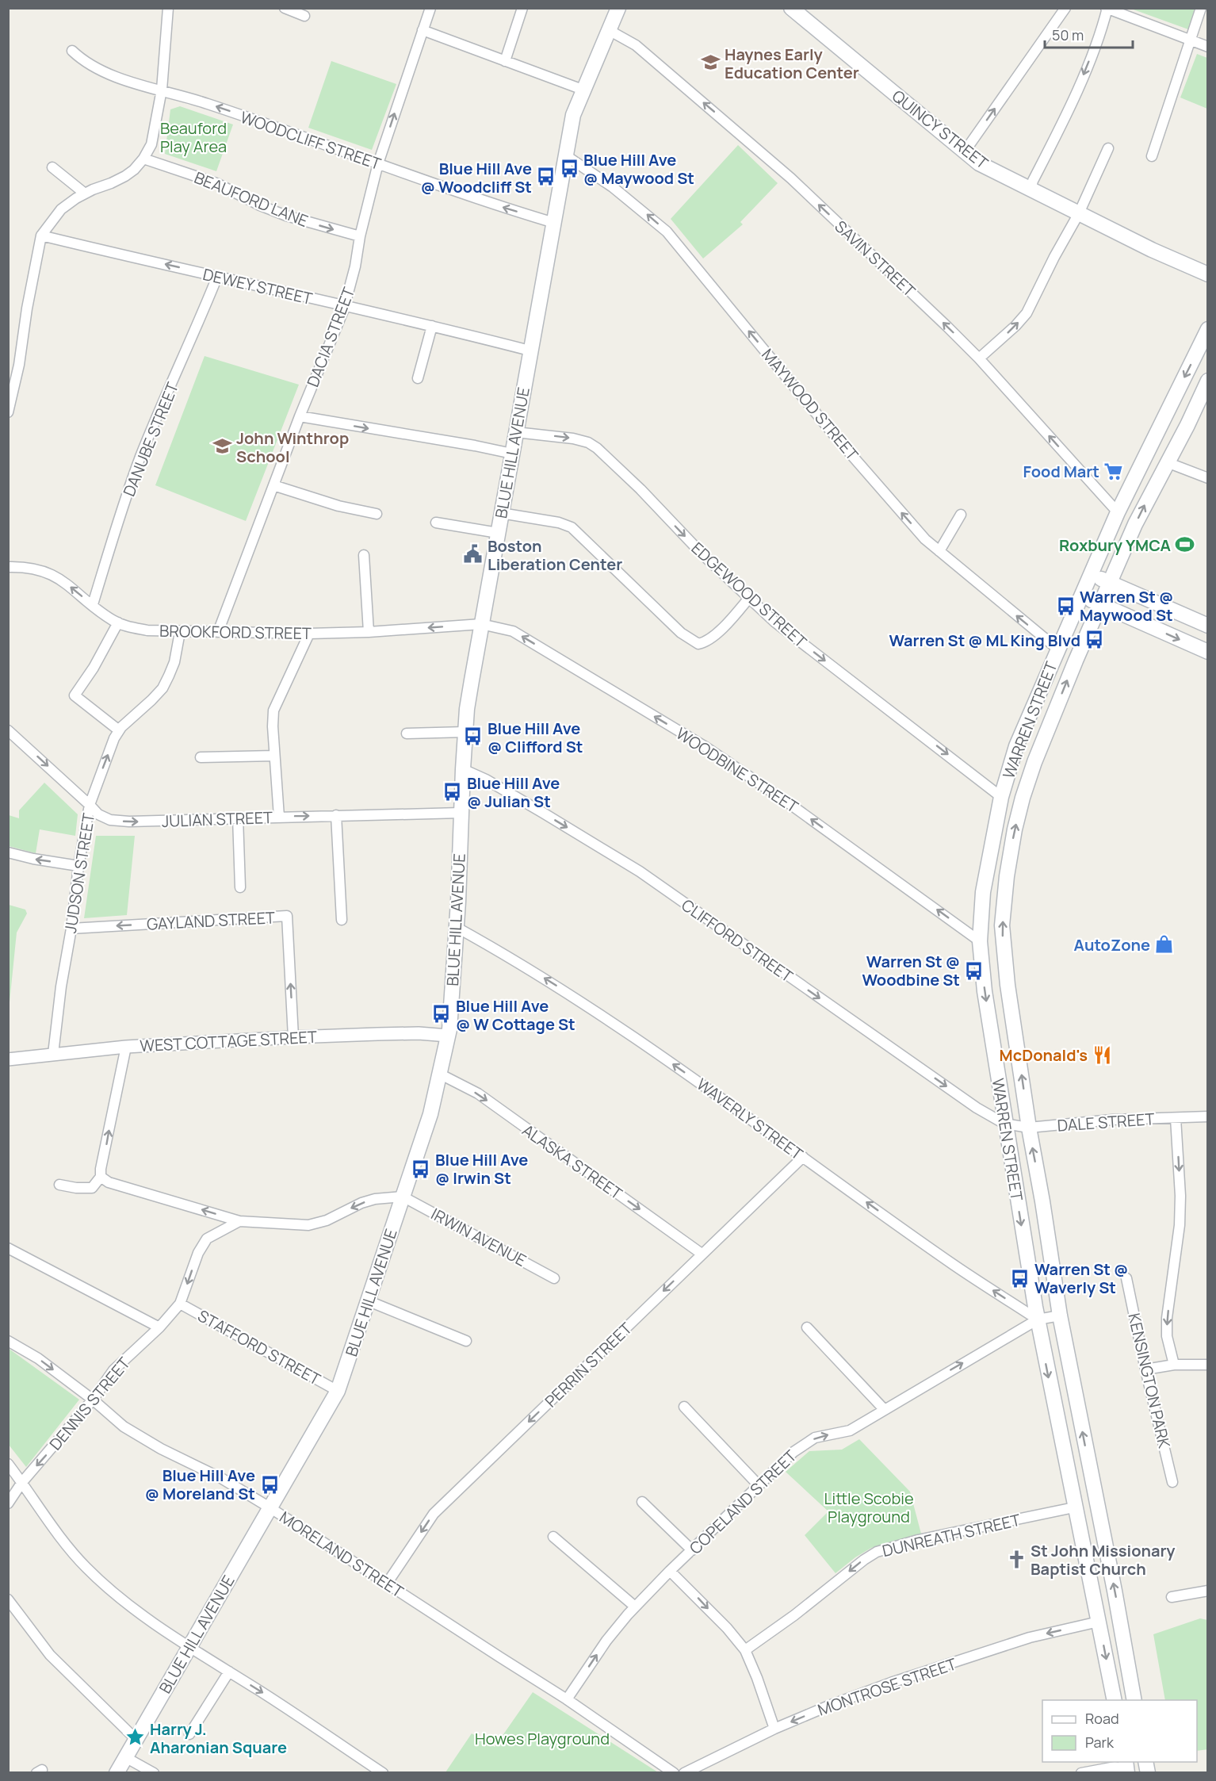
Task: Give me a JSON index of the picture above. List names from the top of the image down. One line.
{"streets":{"main road":["QUINCY STREET","BLUE HILL AVENUE","WARREN STREET"],"street":["WOODCLIFF STREET","BEAUFORD LANE","SAVIN STREET","DEWEY STREET","DACIA STREET","MAYWOOD STREET","DANUBE STREET","EDGEWOOD STREET","BROOKFORD STREET","WOODBINE STREET","JULIAN STREET","JUDSON STREET","GAYLAND STREET","CLIFFORD STREET","WEST COTTAGE STREET","WAVERLY STREET","DALE STREET","ALASKA STREET","IRWIN AVENUE","STAFFORD STREET","PERRIN STREET","KENSINGTON PARK","DENNIS STREET","COPELAND STREET","DUNREATH STREET","MORELAND STREET","MONTROSE STREET"]},"crossings":[["WOODCLIFF STREET","DACIA STREET"],["WOODCLIFF STREET","BLUE HILL AVENUE"],["BEAUFORD LANE","DACIA STREET"],["SAVIN STREET","BLUE HILL AVENUE"],["SAVIN STREET","WARREN STREET"],["DEWEY STREET","DACIA STREET"],["DEWEY STREET","DANUBE STREET"],["DEWEY STREET","BLUE HILL AVENUE"],["DACIA STREET","BROOKFORD STREET"],["MAYWOOD STREET","BLUE HILL AVENUE"],["MAYWOOD STREET","WARREN STREET"],["DANUBE STREET","BROOKFORD STREET"],["BLUE HILL AVENUE","EDGEWOOD STREET"],["BLUE HILL AVENUE","BROOKFORD STREET"],["BLUE HILL AVENUE","WOODBINE STREET"],["BLUE HILL AVENUE","JULIAN STREET"],["BLUE HILL AVENUE","CLIFFORD STREET"],["BLUE HILL AVENUE","WEST COTTAGE STREET"],["BLUE HILL AVENUE","WAVERLY STREET"],["BLUE HILL AVENUE","ALASKA STREET"],["BLUE HILL AVENUE","IRWIN AVENUE"],["BLUE HILL AVENUE","STAFFORD STREET"],["BLUE HILL AVENUE","MORELAND STREET"],["EDGEWOOD STREET","WARREN STREET"],["BROOKFORD STREET","WOODBINE STREET"],["BROOKFORD STREET","JUDSON STREET"],["WARREN STREET","WOODBINE STREET"],["WARREN STREET","CLIFFORD STREET"],["WARREN STREET","WAVERLY STREET"],["WARREN STREET","DALE STREET"],["WARREN STREET","COPELAND STREET"],["WARREN STREET","DUNREATH STREET"],["WARREN STREET","MONTROSE STREET"],["JULIAN STREET","JUDSON STREET"],["JUDSON STREET","GAYLAND STREET"],["JUDSON STREET","WEST COTTAGE STREET"],["GAYLAND STREET","WEST COTTAGE STREET"],["CLIFFORD STREET","DALE STREET"],["WAVERLY STREET","PERRIN STREET"],["WAVERLY STREET","COPELAND STREET"],["ALASKA STREET","PERRIN STREET"],["STAFFORD STREET","DENNIS STREET"],["PERRIN STREET","MORELAND STREET"],["DENNIS STREET","MORELAND STREET"],["COPELAND STREET","MORELAND STREET"]],"one_way":["WOODCLIFF STREET","BEAUFORD LANE","SAVIN STREET","DEWEY STREET","MAYWOOD STREET","EDGEWOOD STREET","BROOKFORD STREET","WOODBINE STREET","JULIAN STREET","CLIFFORD STREET","WAVERLY STREET","ALASKA STREET","PERRIN STREET","DENNIS STREET","COPELAND STREET","DUNREATH STREET","MONTROSE STREET"],"parks":["Beauford Play Area","Little Scobie Playground","Howes Playground"],"places":{"school or university":["Haynes Early Education Center","John Winthrop School"],"bus stop":["Blue Hill Ave @ Maywood St","Blue Hill Ave @ Woodcliff St","Warren St @ Maywood St","Warren St @ ML King Blvd","Blue Hill Ave @ Clifford St","Blue Hill Ave @ Julian St","Warren St @ Woodbine St","Blue Hill Ave @ W Cottage St","Blue Hill Ave @ Irwin St","Warren St @ Waverly St","Blue Hill Ave @ Moreland St"],"supermarket":["Food Mart"],"sports":["Roxbury YMCA"],"public building":["Boston Liberation Center"],"shop":["AutoZone"],"restaurant":["McDonald's"],"church":["St John Missionary Baptist Church"],"place":["Harry J. Aharonian Square"]},"legend":["Road","Park"],"scale_bar":"50 m"}
